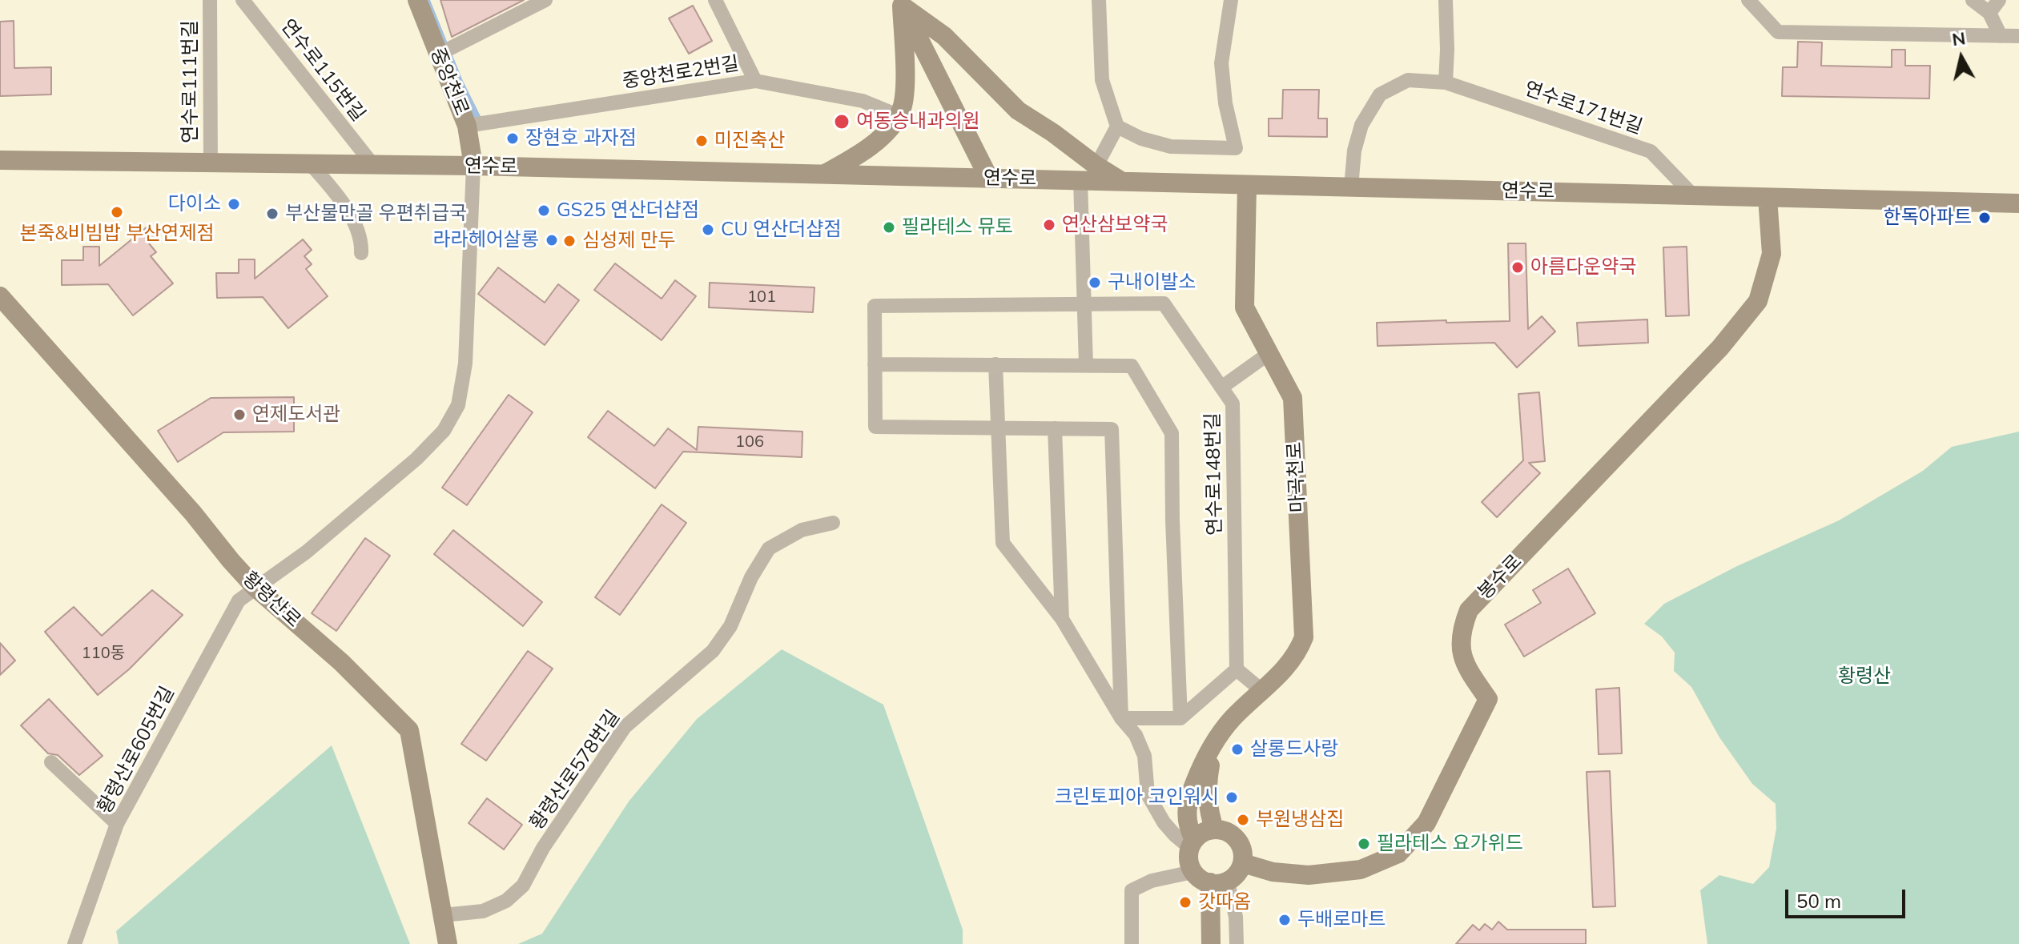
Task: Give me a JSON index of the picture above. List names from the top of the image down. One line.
{"streets":{"street":["연수로115번길","중앙천로2번길","연수로111번길","중앙천로","연수로171번길","연수로","연수로148번길","마곡천로","봉수로","황령산로","황령산로605번길","황령산로578번길"]},"crossings":[["연수로115번길","연수로"],["중앙천로2번길","중앙천로"],["연수로111번길","연수로"],["중앙천로","연수로"],["중앙천로","황령산로605번길"],["연수로171번길","연수로"],["연수로","마곡천로"],["연수로","봉수로"],["연수로","황령산로605번길"],["마곡천로","봉수로"],["황령산로","황령산로605번길"],["황령산로","황령산로578번길"]],"parks":["황령산"],"places":["여동승내과의원","장현호 과자점","미진축산","다이소","GS25 연산더샵점","본죽&비빔밥 부산연제점","부산물만골 우편취급국","한독아파트","연산삼보약국","필라테스 뮤토","CU 연산더샵점","라라헤어살롱","심성제 만두","아름다운약국","구내이발소","연제도서관","살롱드사랑","크린토피아 코인워시","부원냉삼집","필라테스 요가위드","갓따옴","두배로마트"],"house_numbers":["101","106","110동"],"scale_bar":"50 m","north":"top"}
